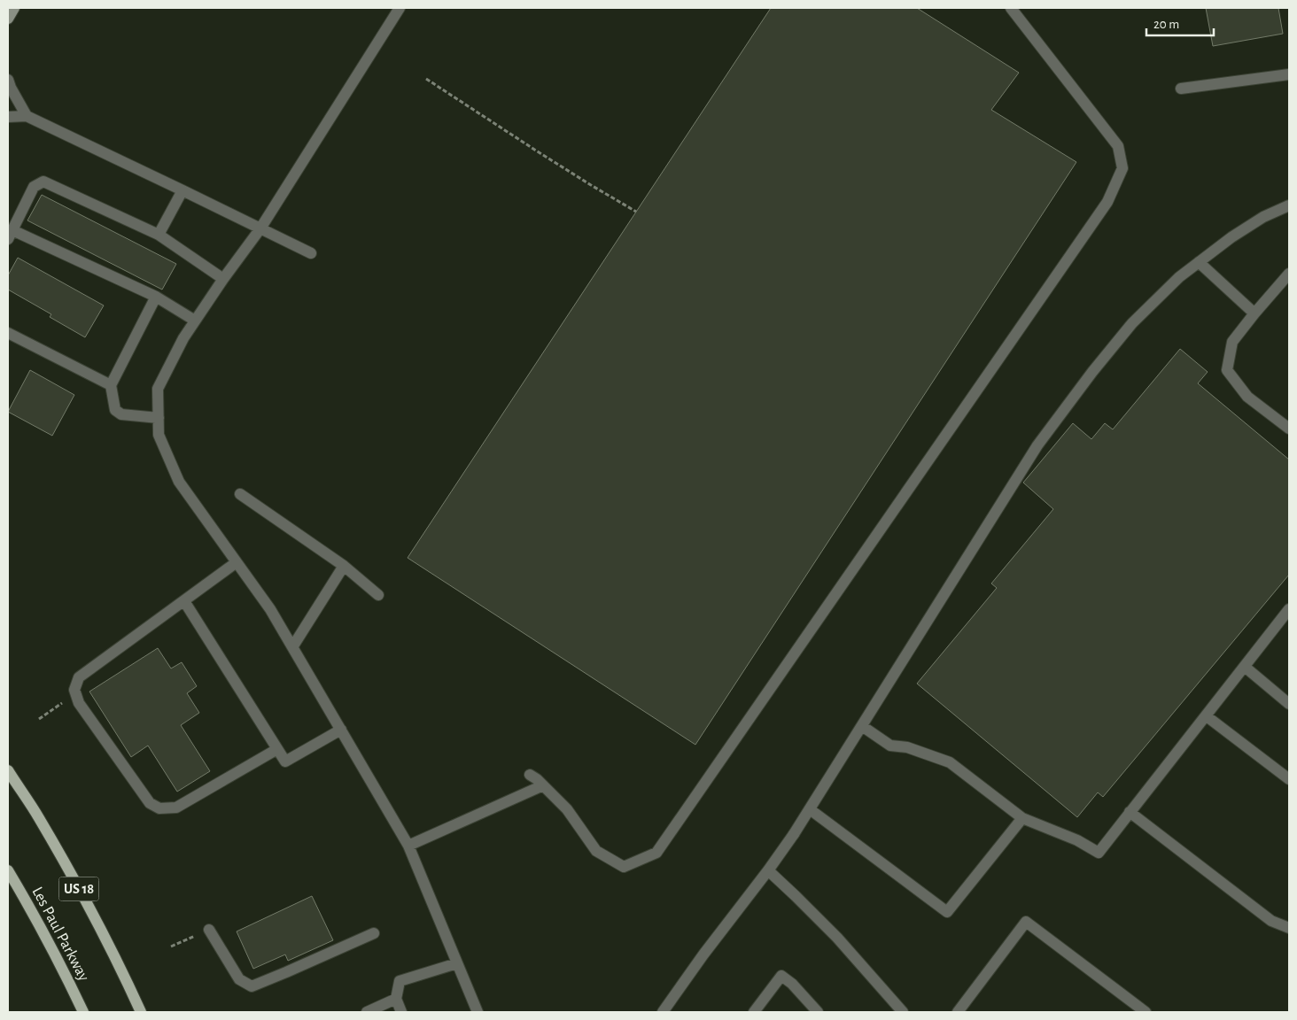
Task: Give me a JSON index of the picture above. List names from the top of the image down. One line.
{"streets":{"main road":["US 18","Les Paul Parkway"]},"scale_bar":"20 m"}
